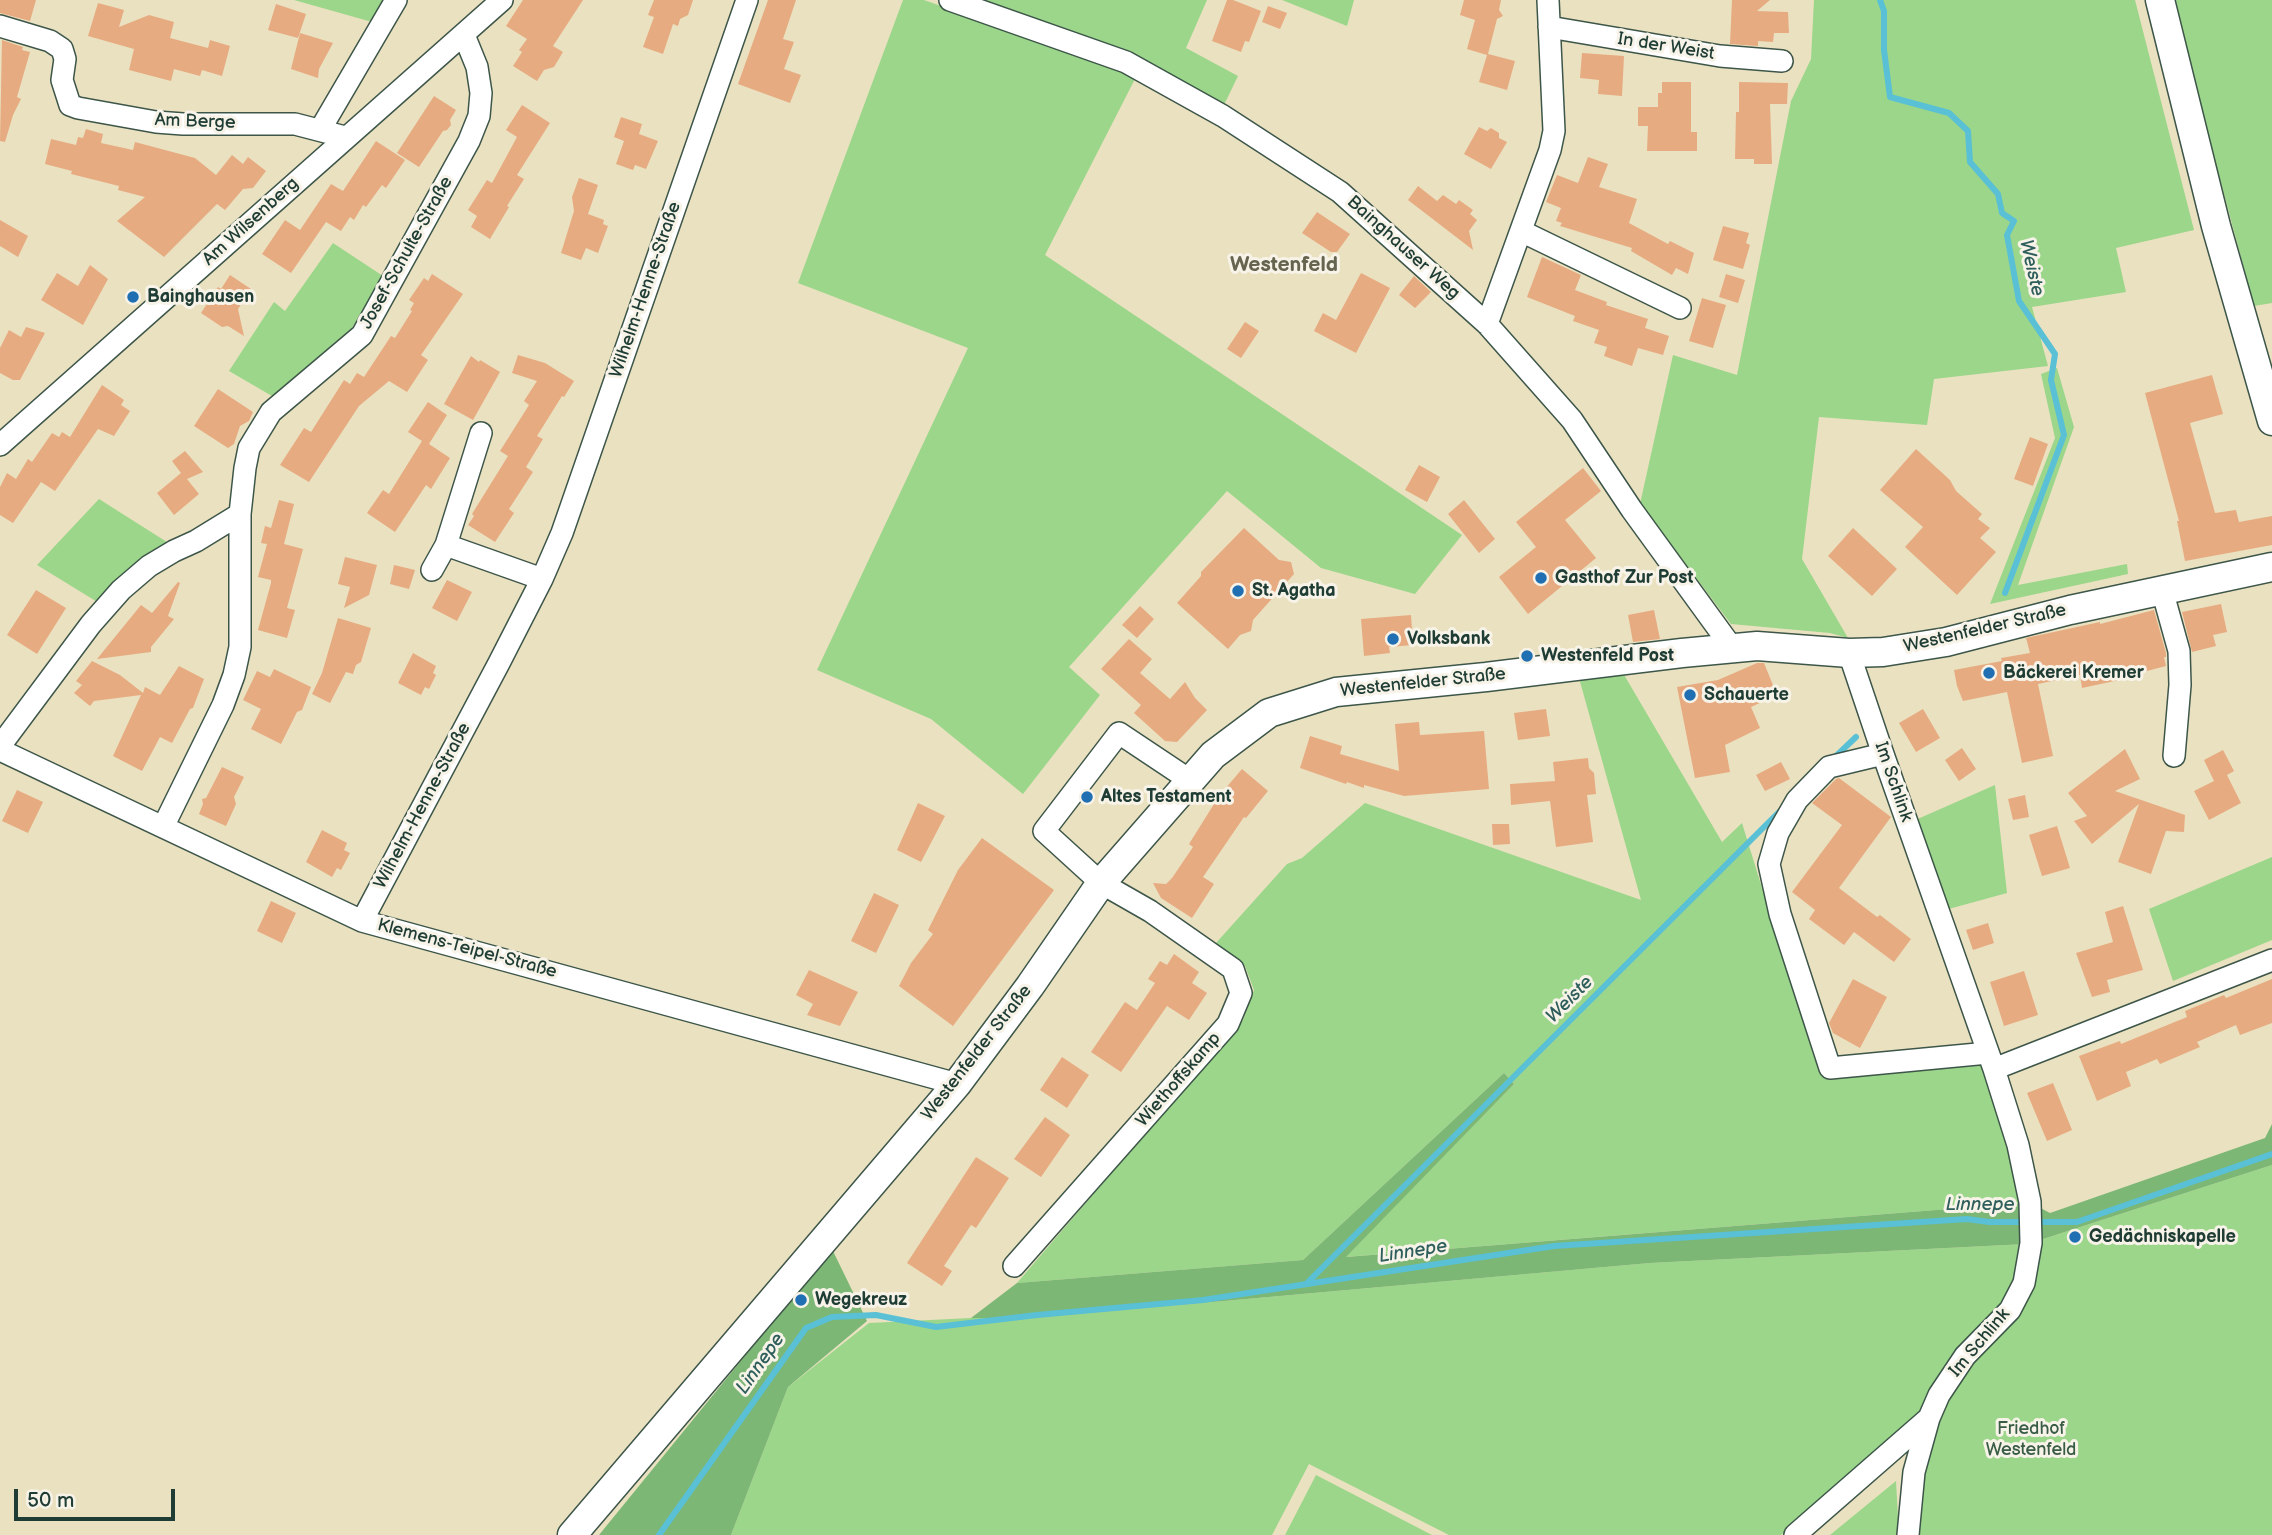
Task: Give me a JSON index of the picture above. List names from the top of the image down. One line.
{"streets":{"main road":["Westenfelder Straße"],"street":["In der Weist","Am Berge","Am Wilsenberg","Bainghauser Weg","Josef-Schulte-Straße","Wilhelm-Henne-Straße","Im Schlink","Klemens-Teipel-Straße","Wiethoffskamp"]},"crossings":[["Am Berge","Am Wilsenberg"],["Am Wilsenberg","Josef-Schulte-Straße"],["Bainghauser Weg","Westenfelder Straße"],["Josef-Schulte-Straße","Klemens-Teipel-Straße"],["Wilhelm-Henne-Straße","Klemens-Teipel-Straße"],["Westenfelder Straße","Im Schlink"],["Westenfelder Straße","Klemens-Teipel-Straße"],["Westenfelder Straße","Wiethoffskamp"]],"districts":["Westenfeld"],"water":["Weiste","Linnepe"],"parks":["Friedhof Westenfeld"],"places":["Bainghausen","Gasthof Zur Post","St. Agatha","Volksbank","Westenfeld Post","Bäckerei Kremer","Schauerte","Altes Testament","Gedächniskapelle","Wegekreuz"],"scale_bar":"50 m"}
